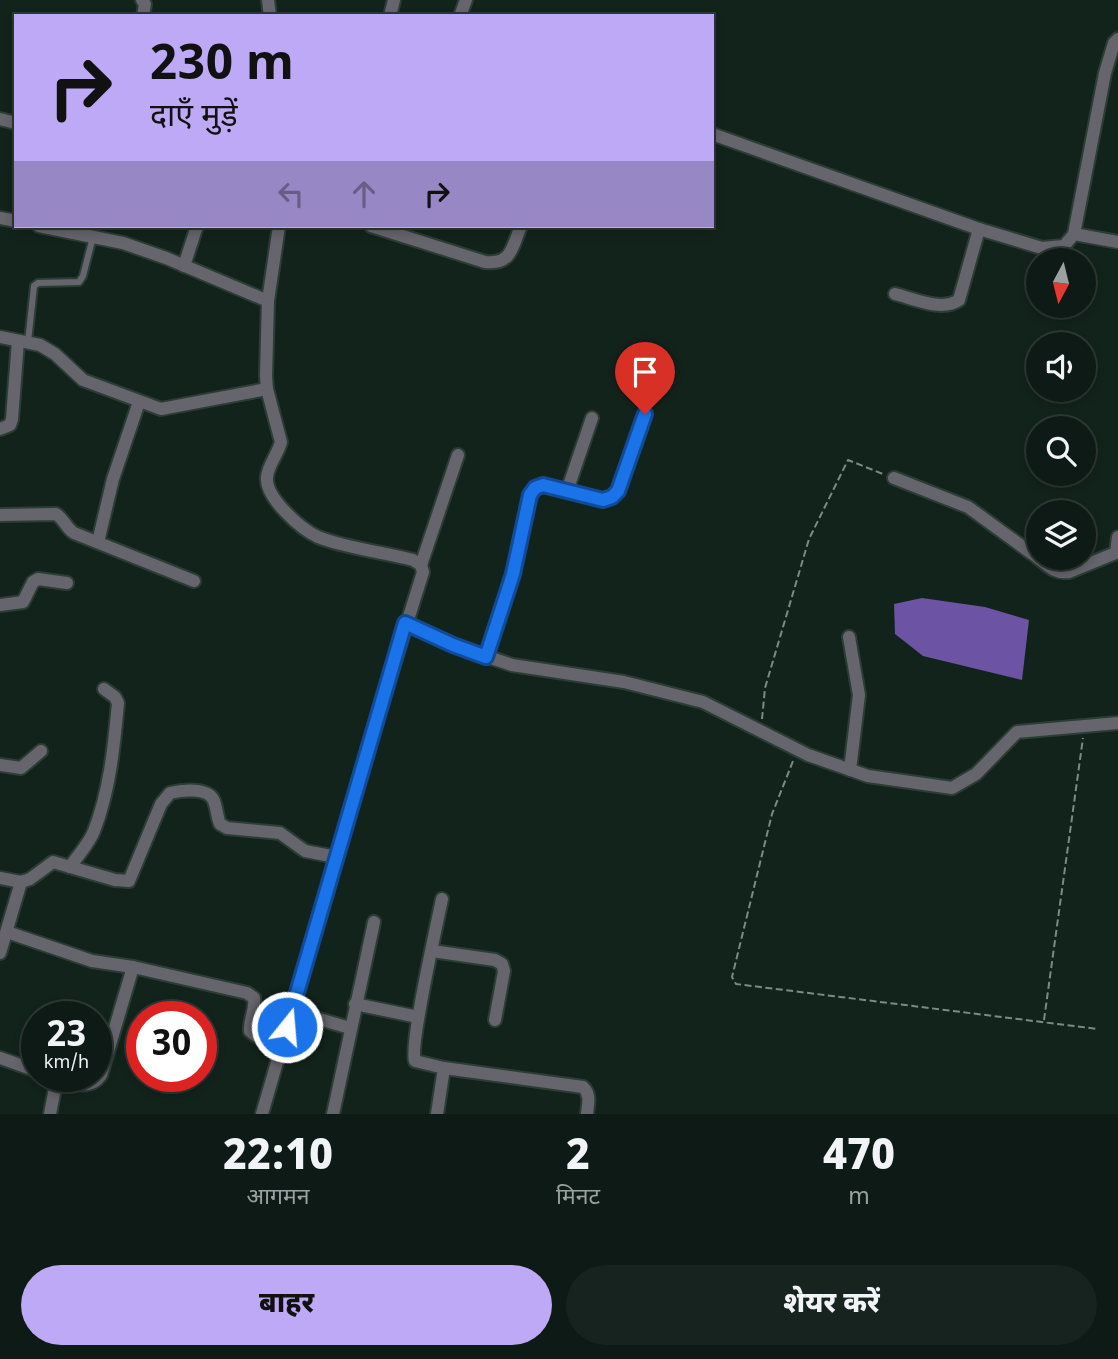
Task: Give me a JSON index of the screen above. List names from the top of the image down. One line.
{"north":"bottom","page":{"turn":["230 m","दाएँ मुड़ें"],"speed":"23 km/h","limit":"30","eta":["22:10","आगमन","2","मिनट","470","m"],"buttons":["बाहर","शेयर करें"]}}
